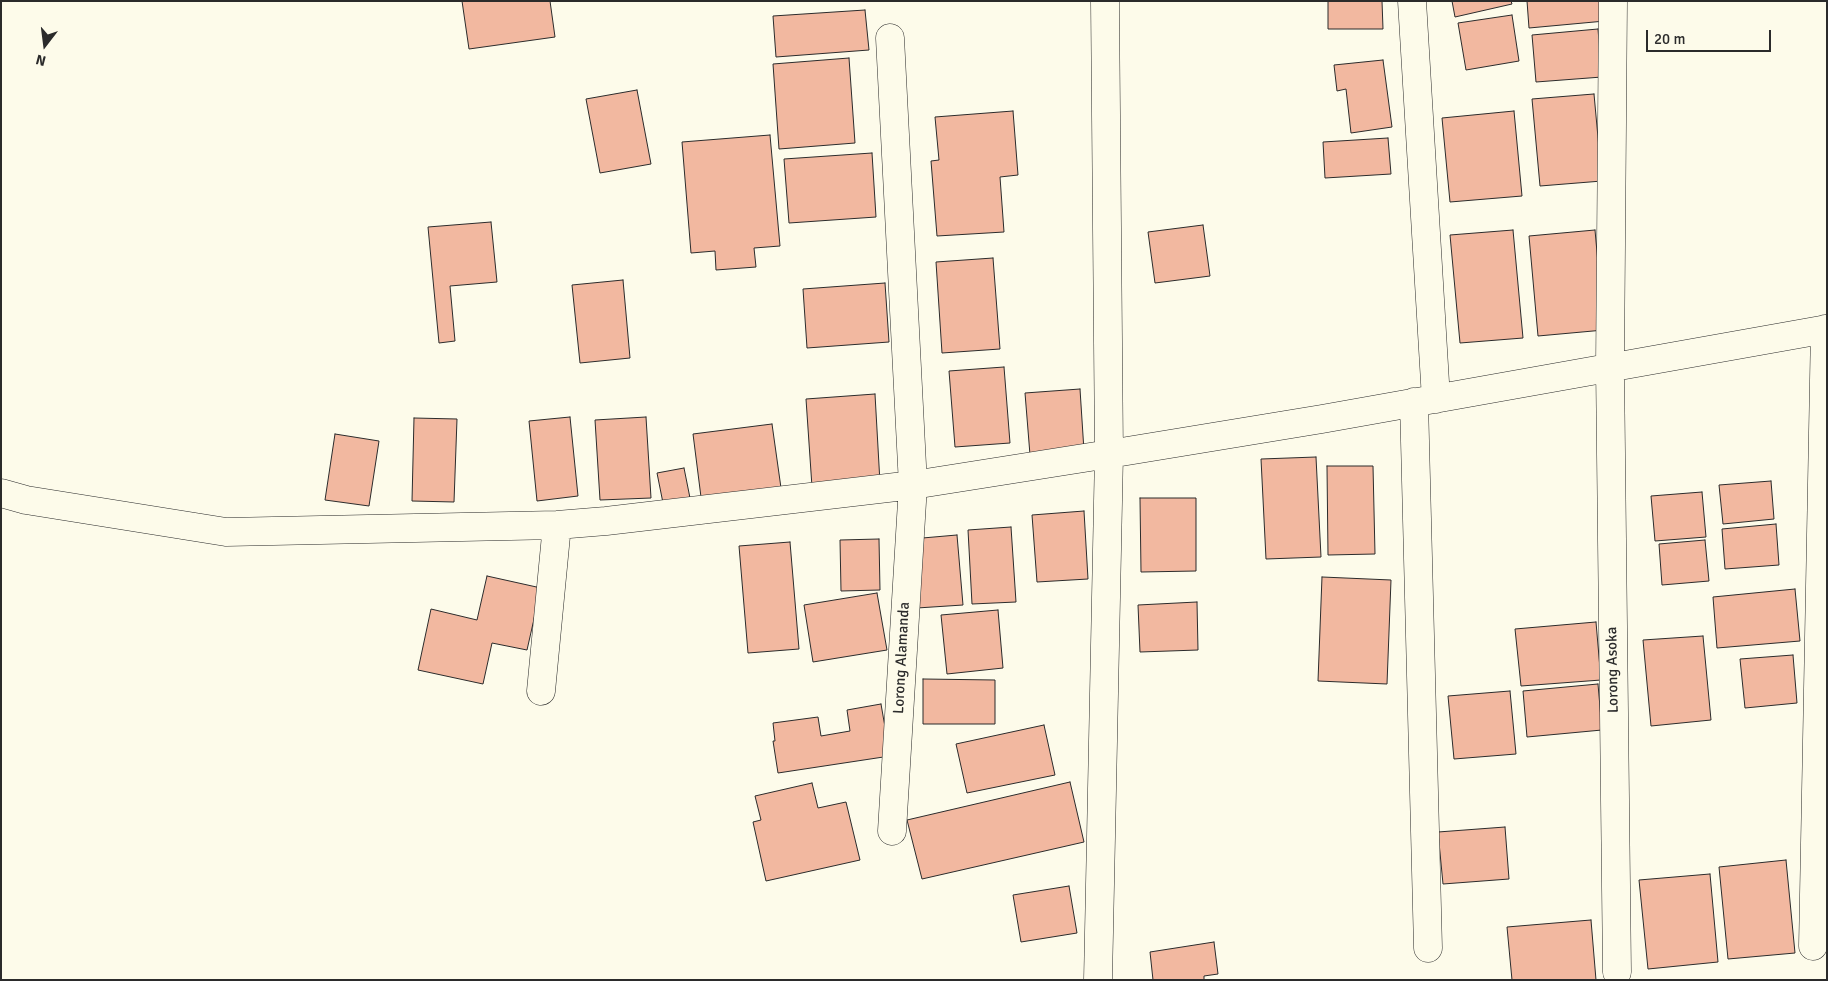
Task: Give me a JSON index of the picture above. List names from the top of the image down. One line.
{"streets":{"street":["Lorong Alamanda","Lorong Asoka"]},"scale_bar":"20 m","north":"bottom"}
